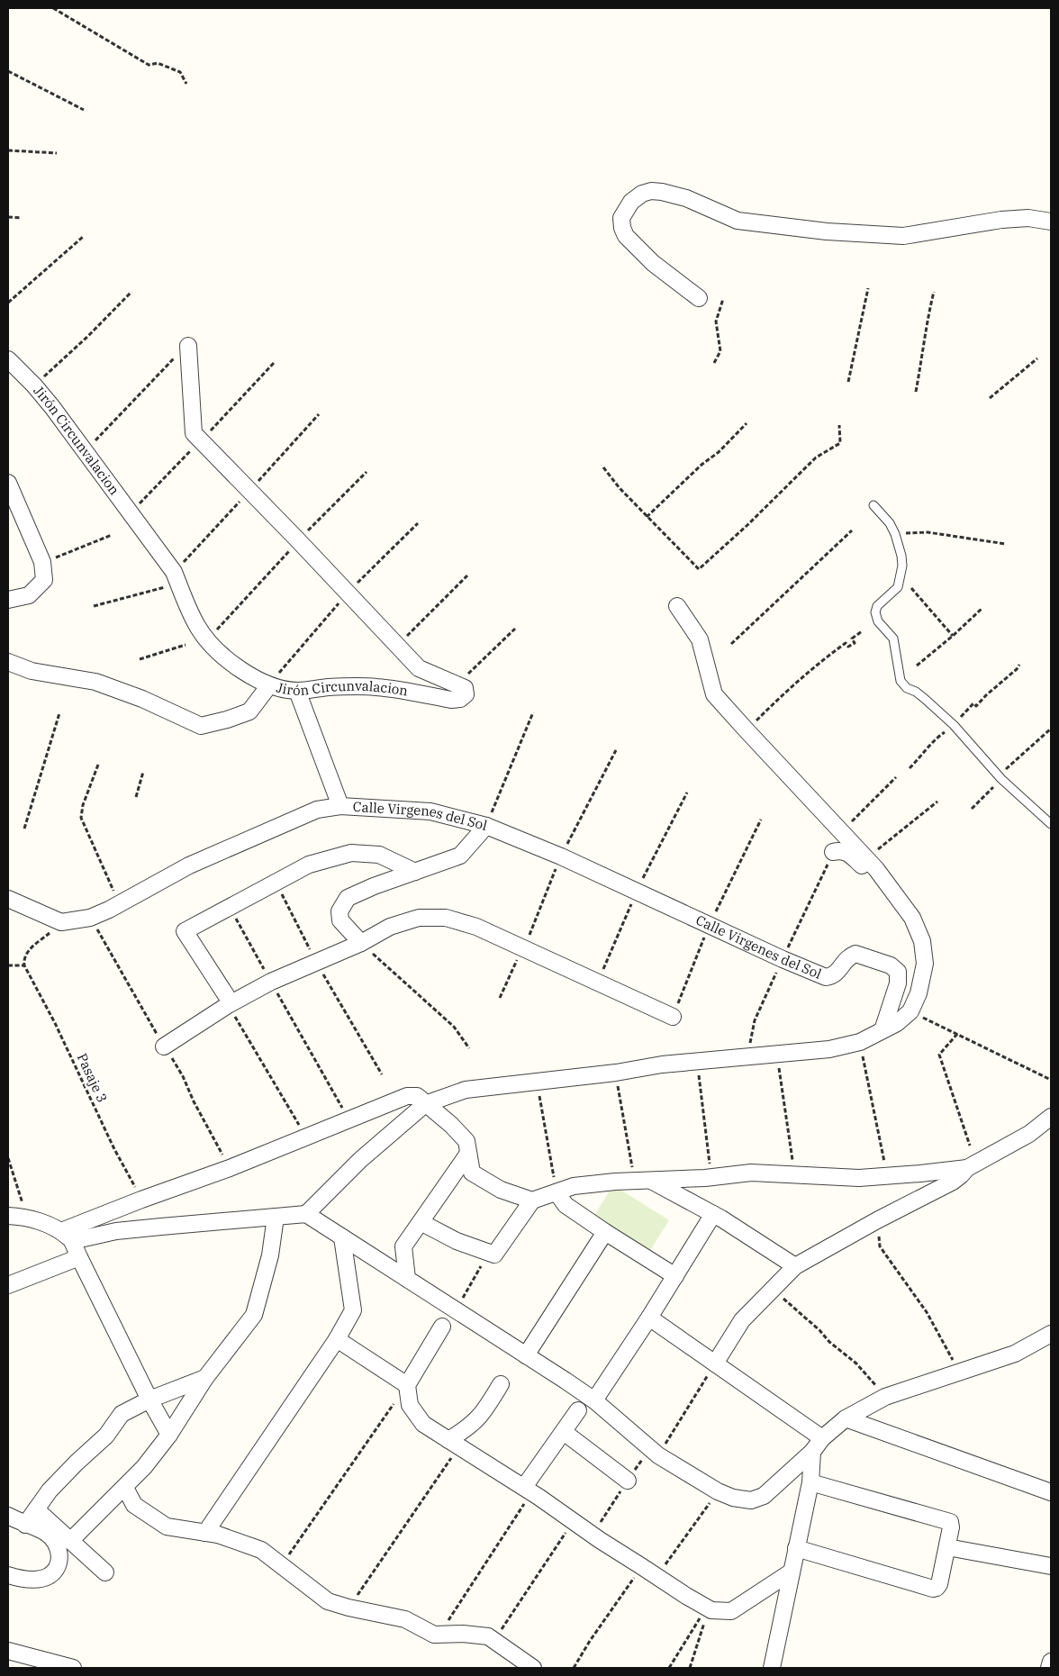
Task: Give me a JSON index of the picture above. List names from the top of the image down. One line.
{"streets":{"street":["Jirón Circunvalacion","Calle Virgenes del Sol"],"path":["Pasaje 3"]}}
